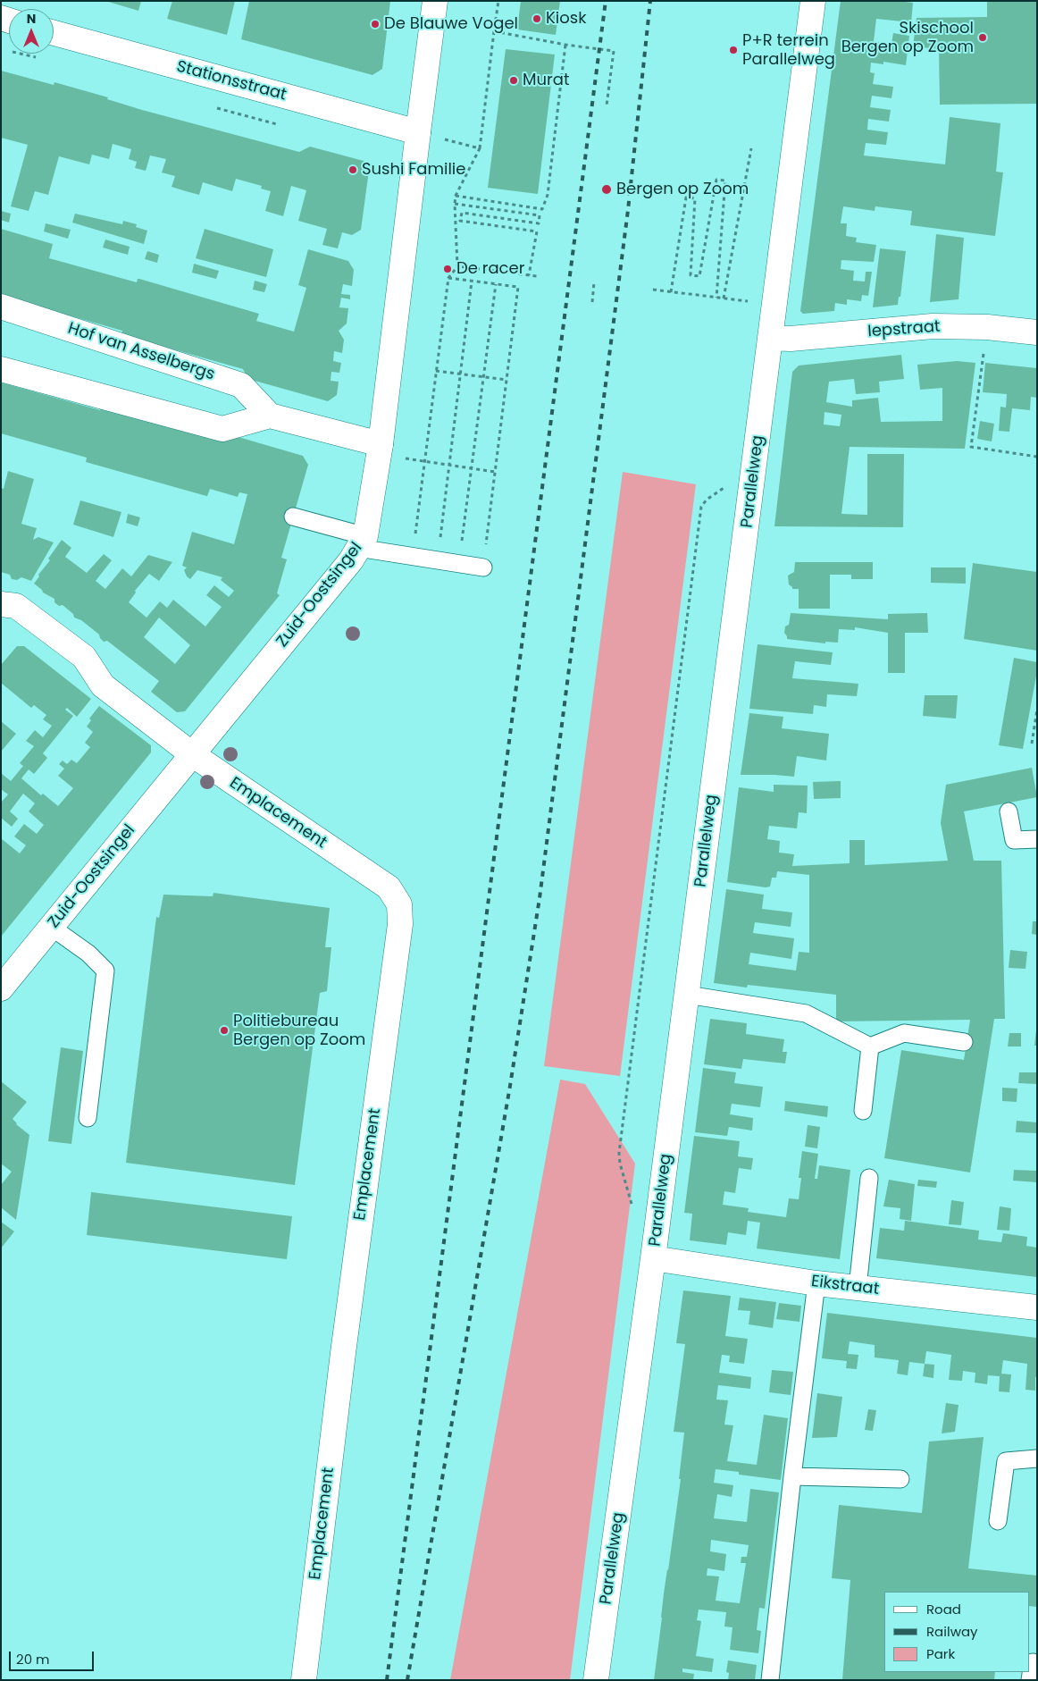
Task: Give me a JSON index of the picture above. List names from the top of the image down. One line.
{"streets":{"street":["Stationsstraat","Iepstraat","Hof van Asselbergs","Parallelweg","Zuid-Oostsingel","Emplacement","Eikstraat"]},"crossings":[["Stationsstraat","Zuid-Oostsingel"],["Iepstraat","Parallelweg"],["Parallelweg","Eikstraat"],["Zuid-Oostsingel","Emplacement"]],"places":["Kiosk","De Blauwe Vogel","Skischool Bergen op Zoom","P+R terrein Parallelweg","Murat","Sushi Familie","Bergen op Zoom","De racer","Politiebureau Bergen op Zoom"],"legend":["Road","Railway","Park"],"scale_bar":"20 m","north":"top"}
